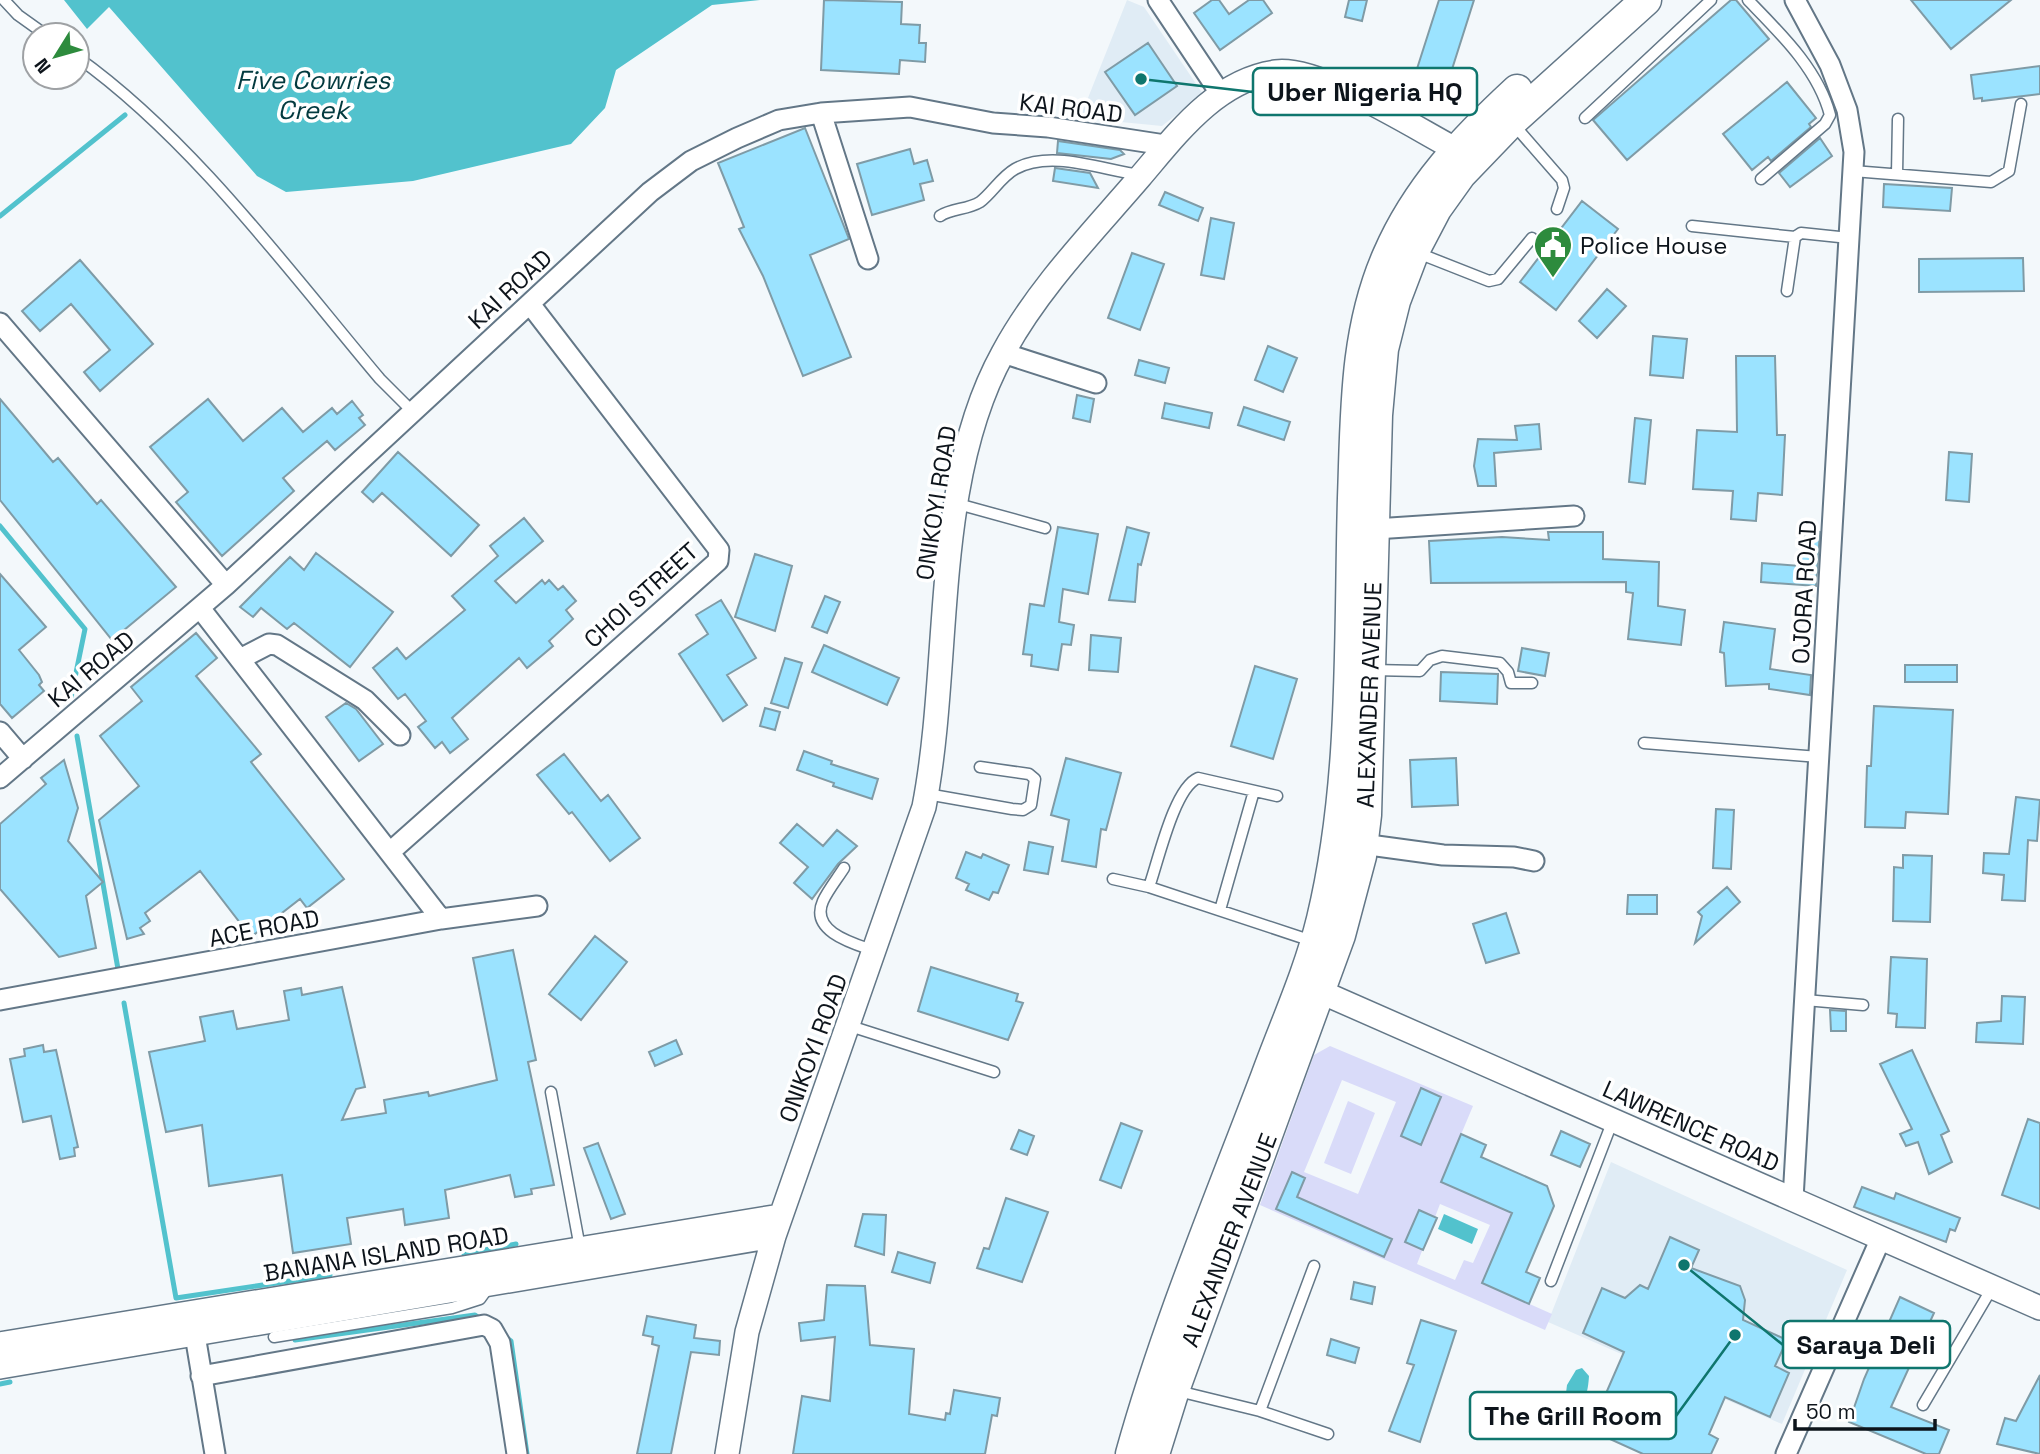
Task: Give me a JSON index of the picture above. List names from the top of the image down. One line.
{"streets":{"main road":["ALEXANDER AVENUE"],"street":["KAI ROAD","ONIKOYI ROAD","OJORA ROAD","CHOI STREET","ACE ROAD","LAWRENCE ROAD","BANANA ISLAND ROAD"]},"crossings":[["KAI ROAD","ONIKOYI ROAD"],["KAI ROAD","CHOI STREET"],["ONIKOYI ROAD","ALEXANDER AVENUE"],["ONIKOYI ROAD","BANANA ISLAND ROAD"],["OJORA ROAD","LAWRENCE ROAD"],["ALEXANDER AVENUE","LAWRENCE ROAD"]],"water":["Five Cowries Creek"],"places":{"other":["Uber Nigeria HQ","Saraya Deli","The Grill Room"],"public building":["Police House"]},"scale_bar":"50 m","north":"bottom left"}
